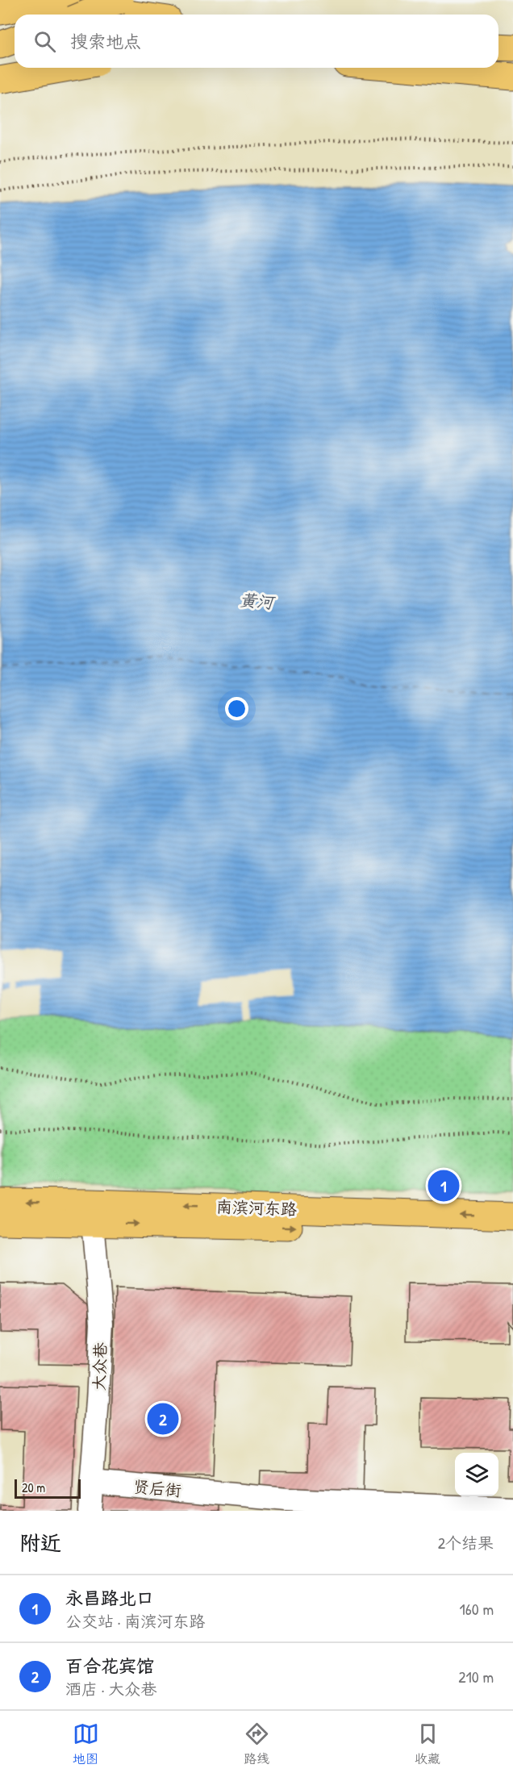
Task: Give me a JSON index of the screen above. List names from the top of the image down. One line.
{"streets":{"main road":["南滨河东路"],"street":["大众巷","贤后街"]},"crossings":[["南滨河东路","大众巷"],["大众巷","贤后街"]],"water":["黄河"],"scale_bar":"20 m","page":{"search":"搜索地点","pins":["1","2"],"scale":"20 m","heading":["附近","2个结果"],"list":[{"mark":"1","name":"永昌路北口","note":"公交站 · 南滨河东路","value":"160 m"},{"mark":"2","name":"百合花宾馆","note":"酒店 · 大众巷","value":"210 m"}],"nav":["地图","路线","收藏"]}}
